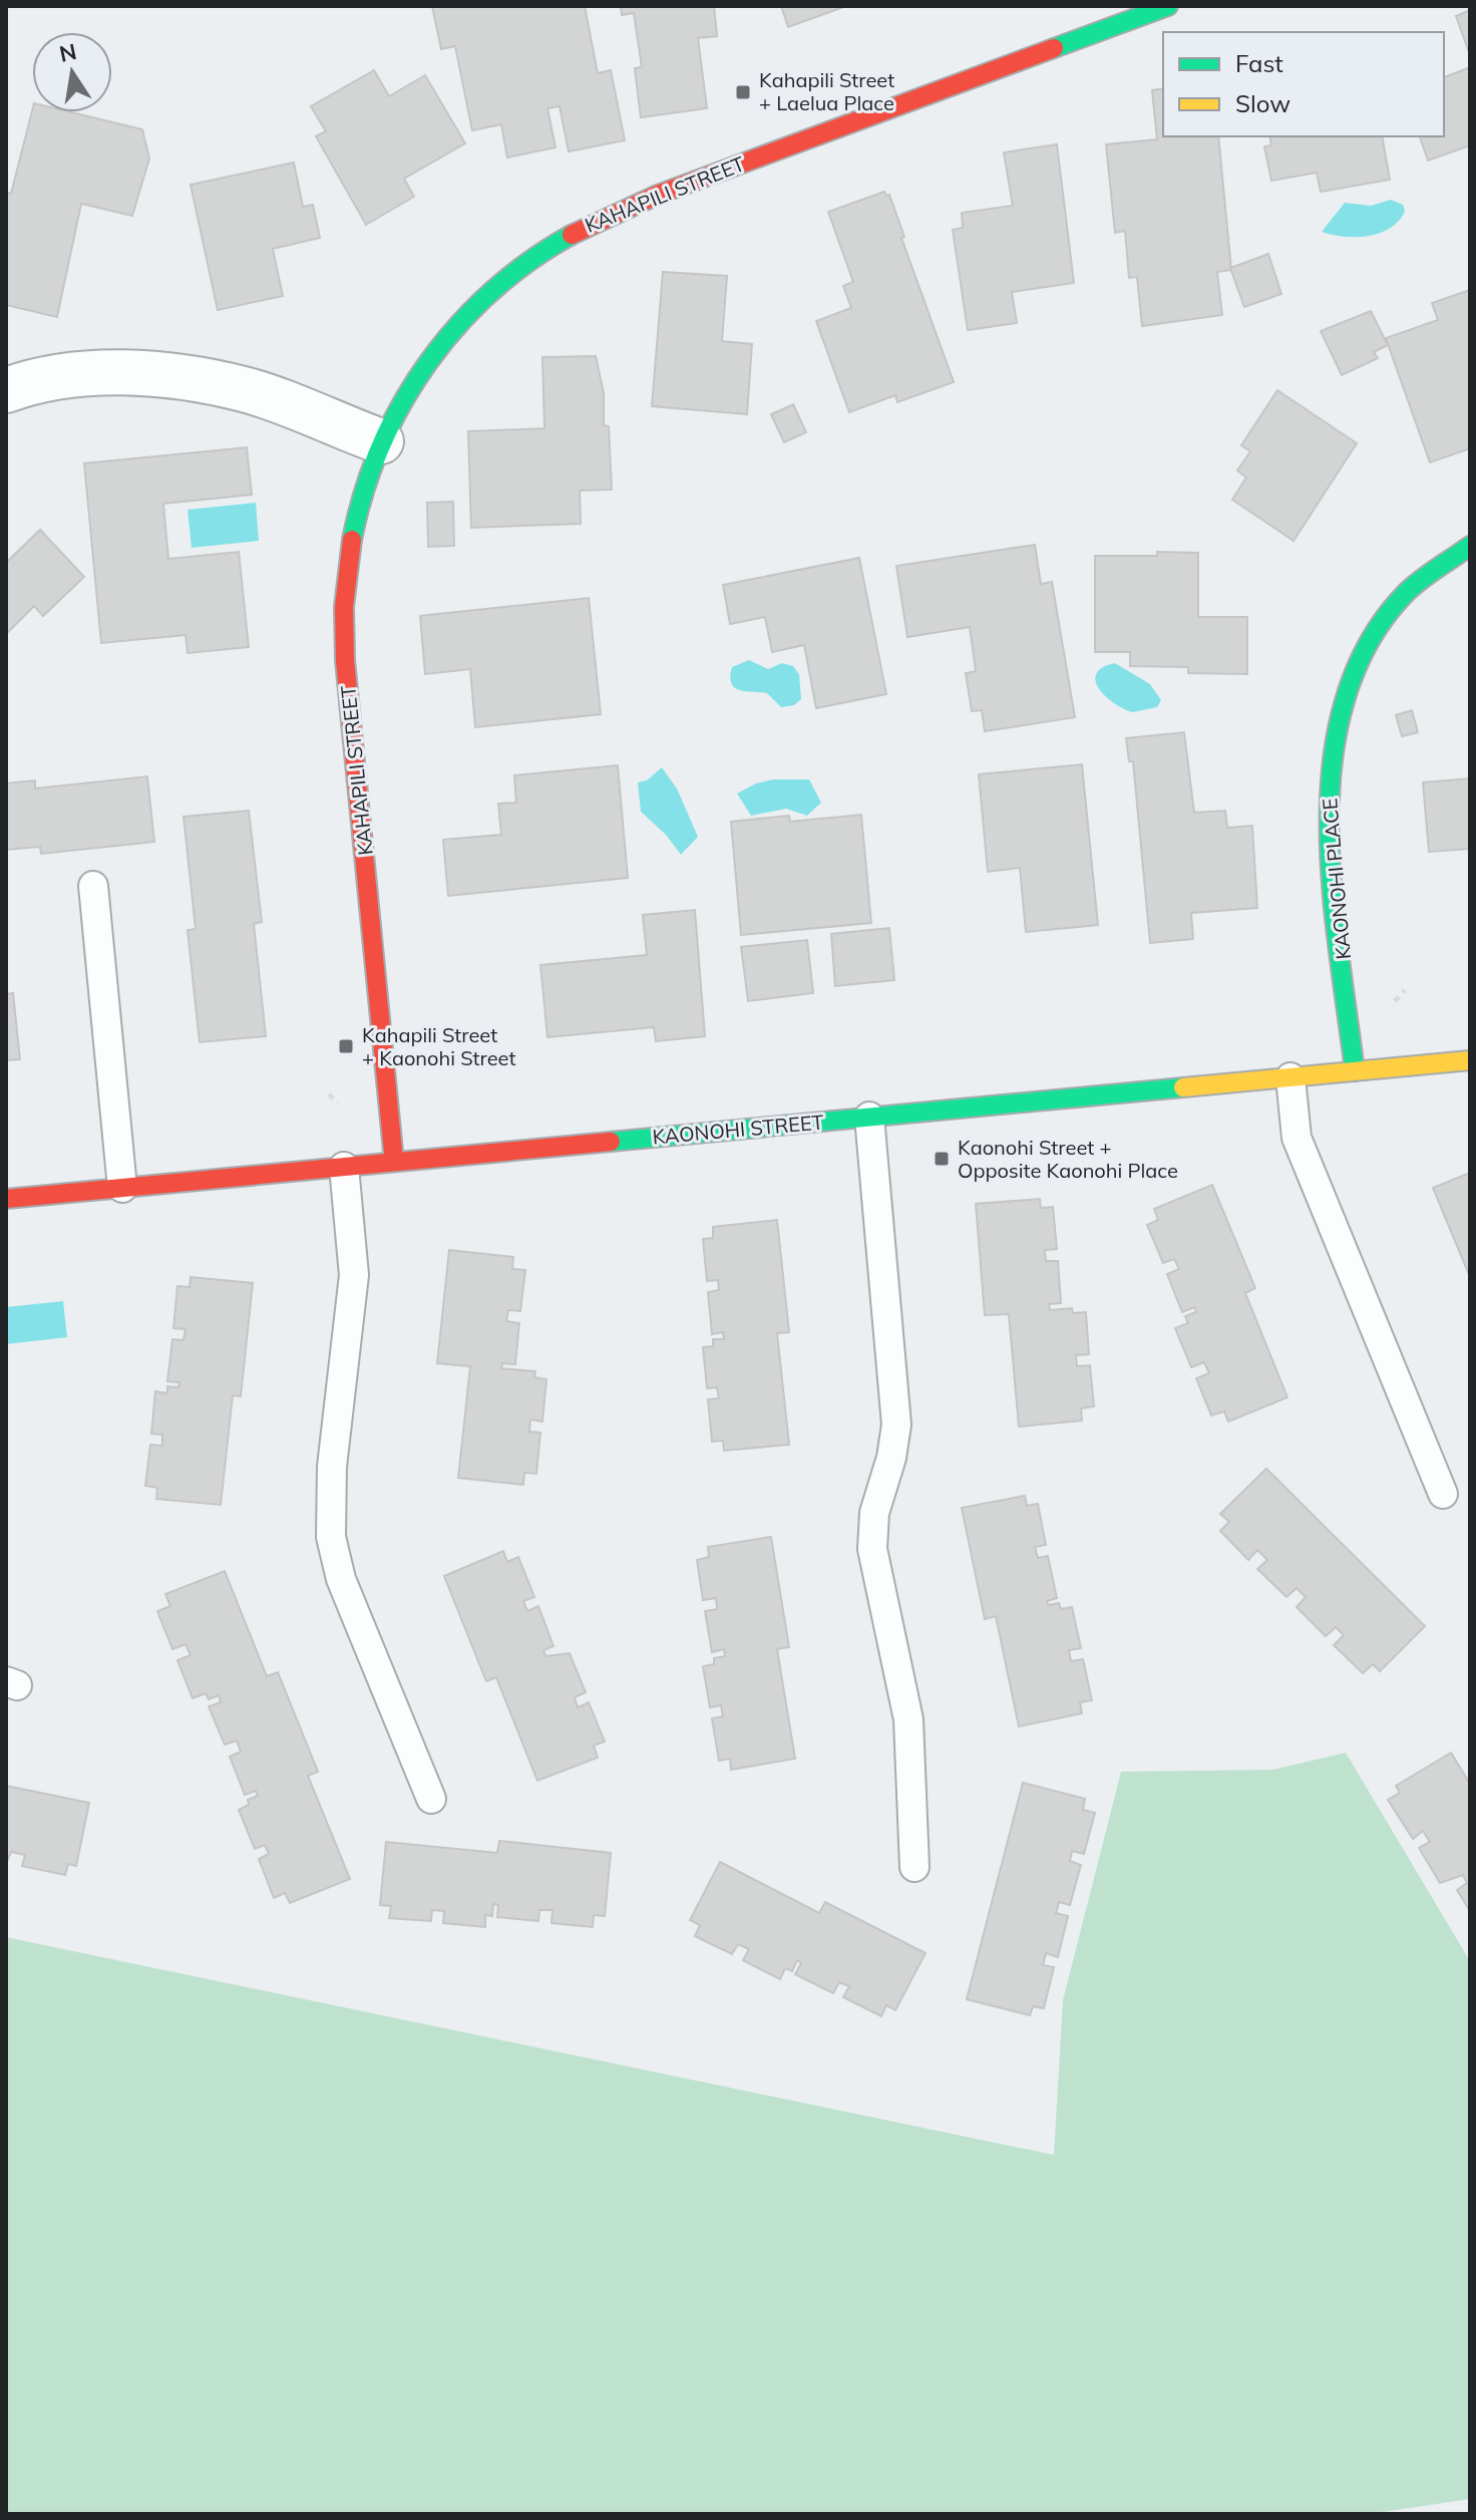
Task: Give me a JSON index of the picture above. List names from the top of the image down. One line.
{"streets":{"street":["KAHAPILI STREET","KAONOHI PLACE","KAONOHI STREET"]},"crossings":[["KAHAPILI STREET","KAONOHI STREET"],["KAONOHI PLACE","KAONOHI STREET"]],"places":{"transit":["Kahapili Street + Laelua Place","Kahapili Street + Kaonohi Street","Kaonohi Street + Opposite Kaonohi Place"]},"legend":["Fast","Slow"],"north":"top"}
